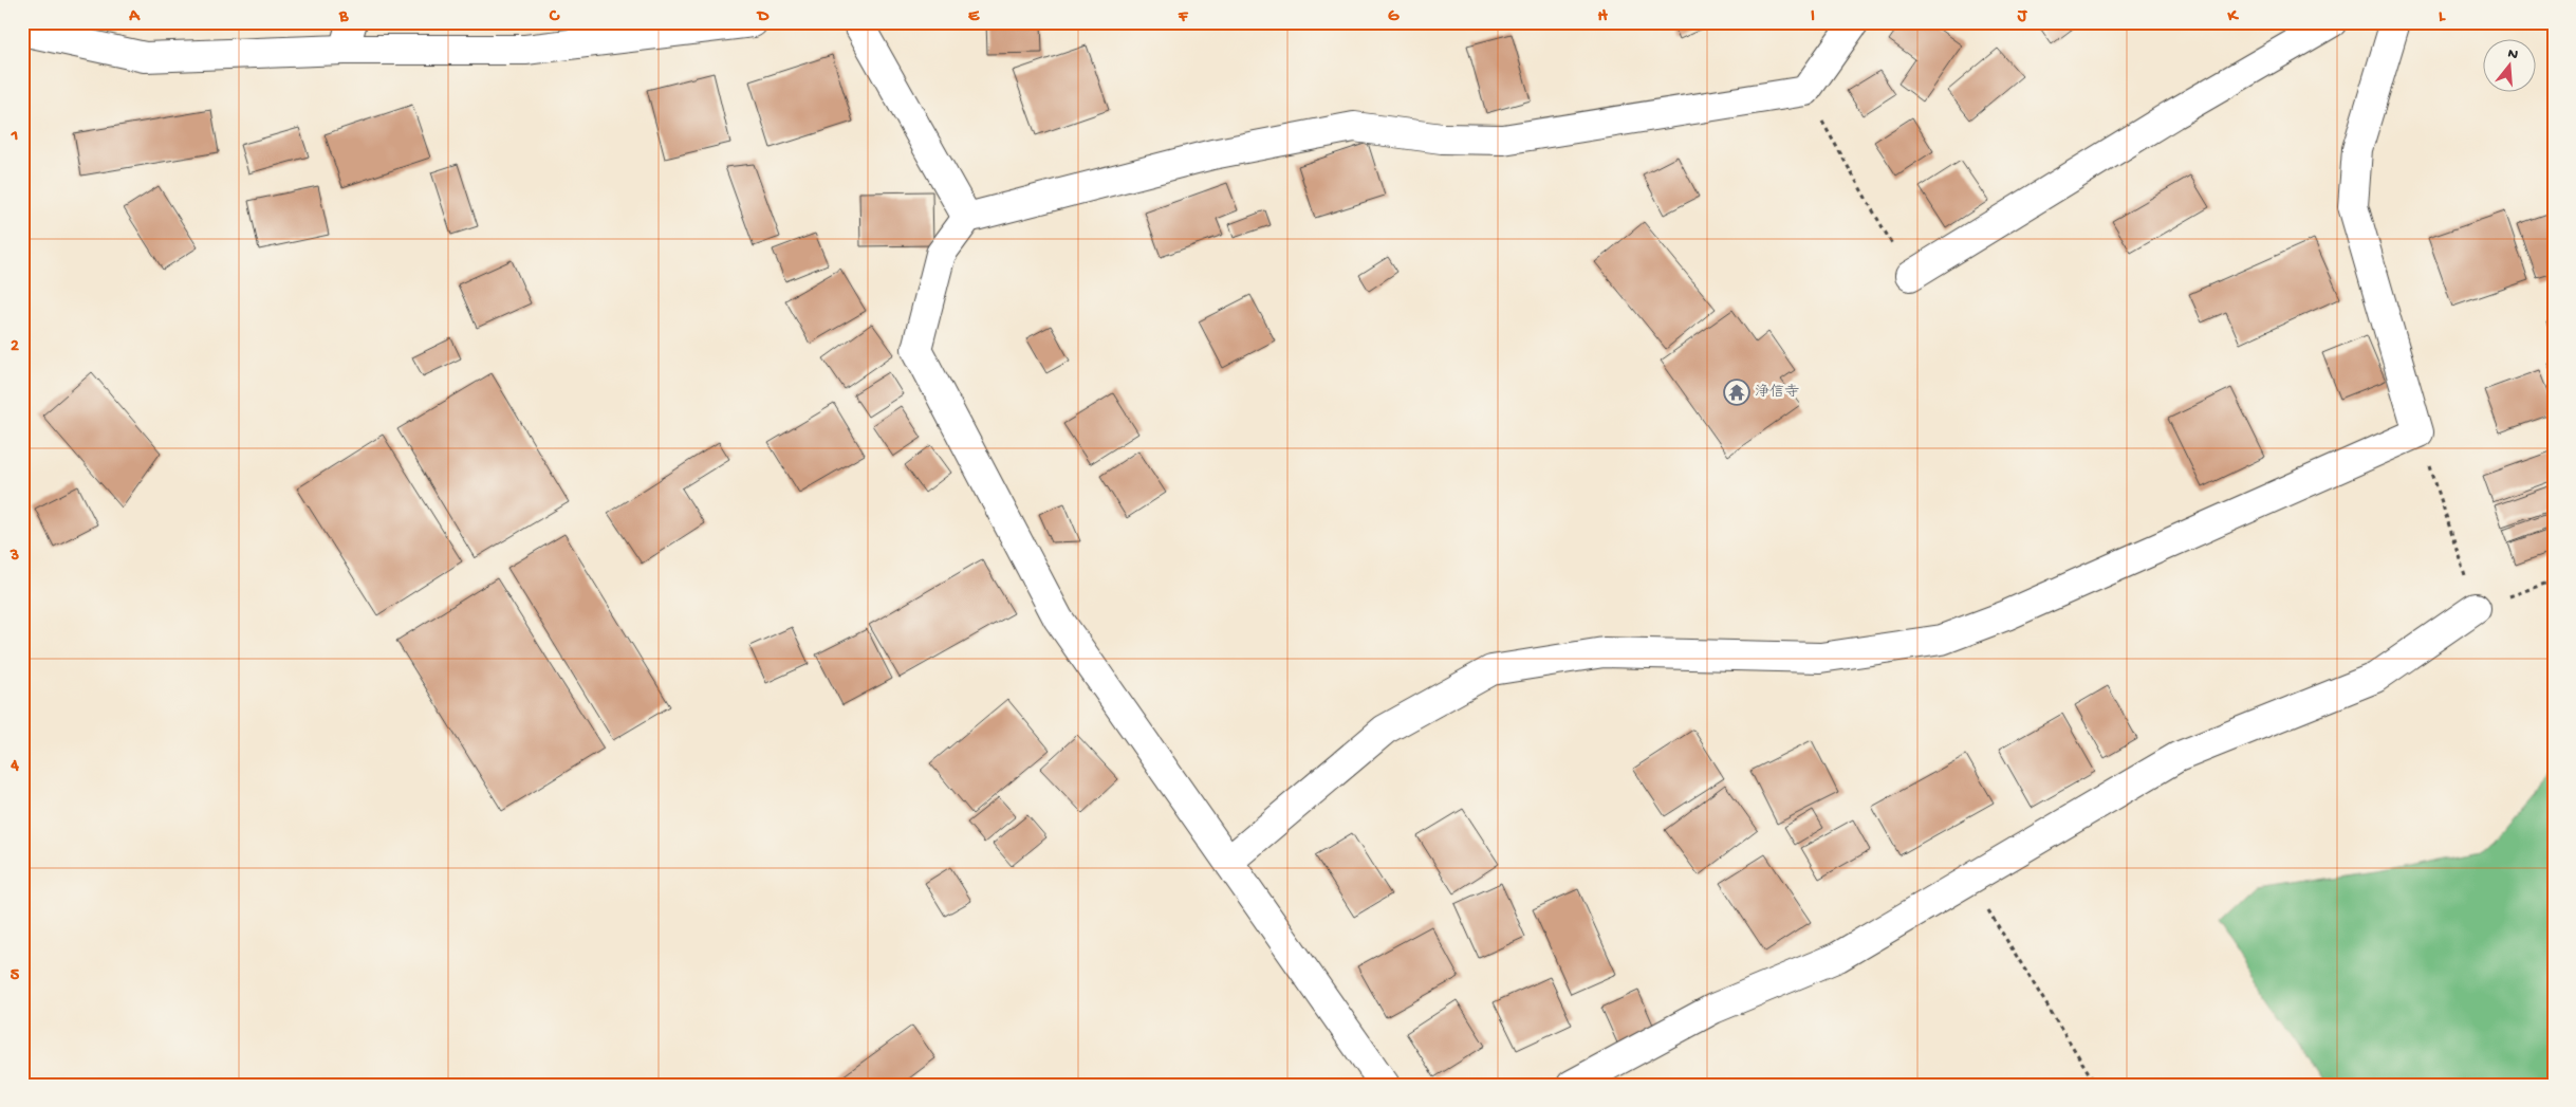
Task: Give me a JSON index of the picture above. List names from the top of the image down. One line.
{"places":{"temple":["浄信寺"]},"north":"top","grid":{"columns":["A","B","C","D","E","F","G","H","I","J","K","L"],"rows":["1","2","3","4","5"]}}
